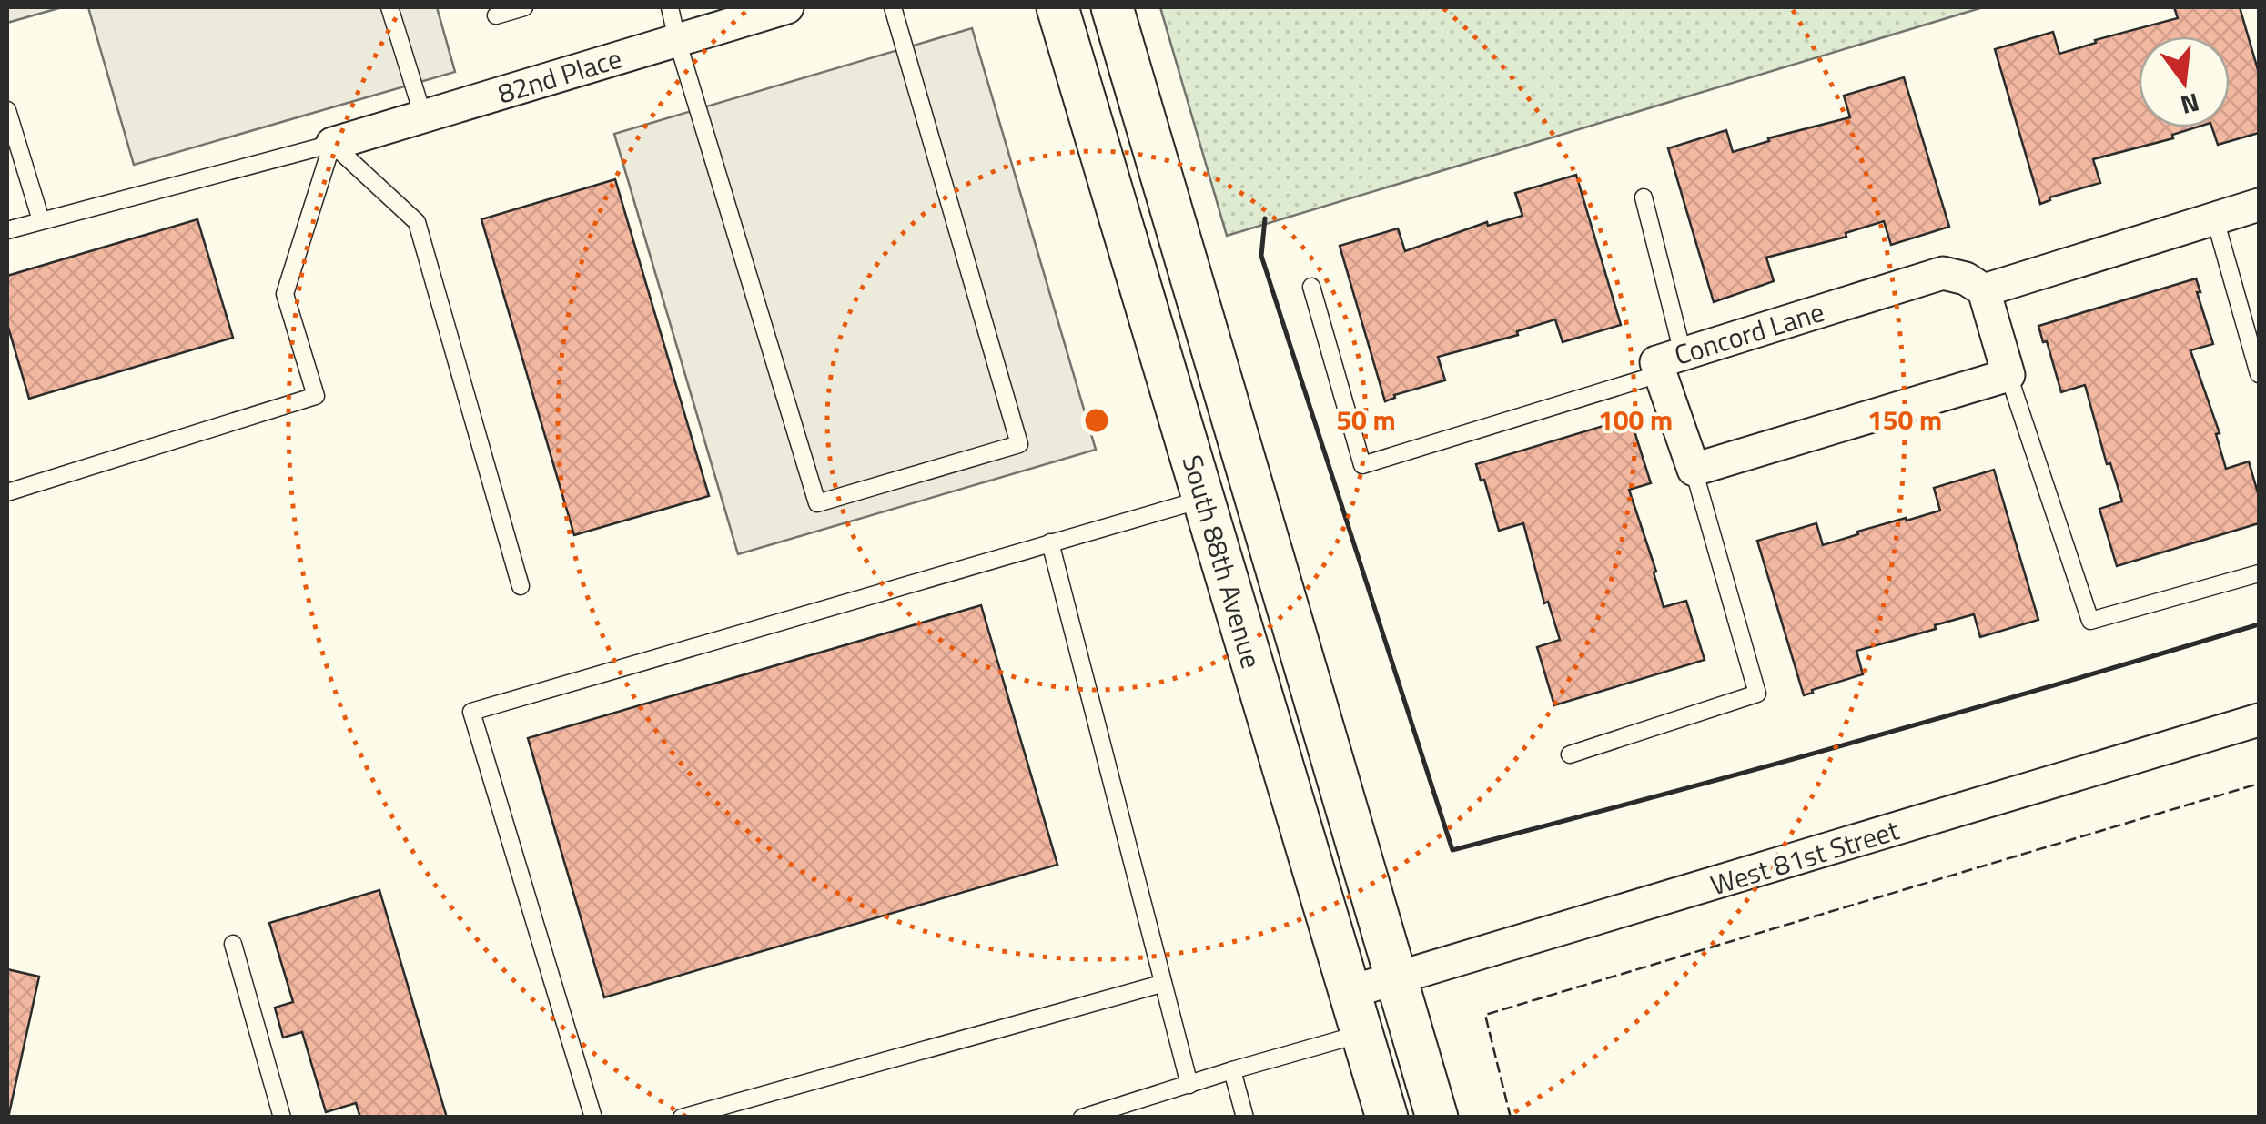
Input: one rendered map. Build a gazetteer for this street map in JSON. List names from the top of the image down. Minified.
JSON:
{"streets":{"street":["82nd Place","Concord Lane","South 88th Avenue","West 81st Street"]},"crossings":[["South 88th Avenue","West 81st Street"]],"north":"bottom","rings":["50 m","100 m","150 m"]}
